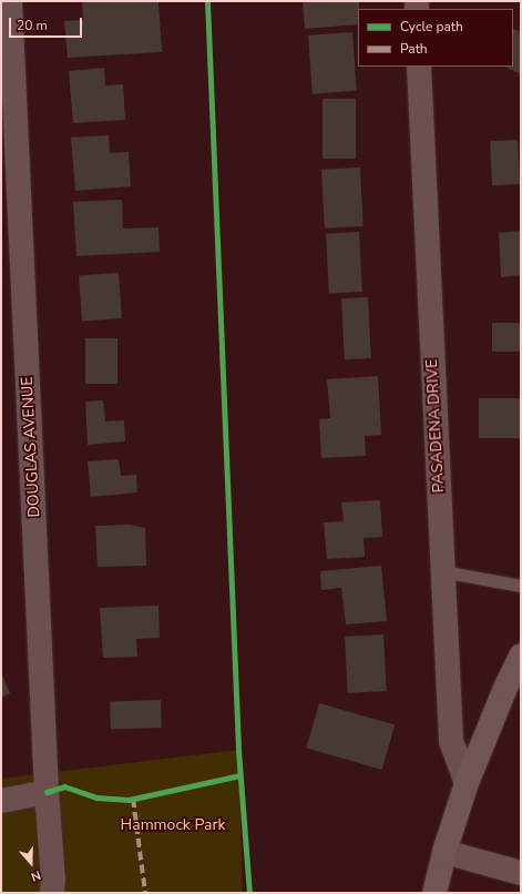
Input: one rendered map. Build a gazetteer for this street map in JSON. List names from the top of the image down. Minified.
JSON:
{"streets":{"street":["PASADENA DRIVE","DOUGLAS AVENUE"]},"parks":["Hammock Park"],"legend":["Cycle path","Path"],"scale_bar":"20 m","north":"bottom"}
